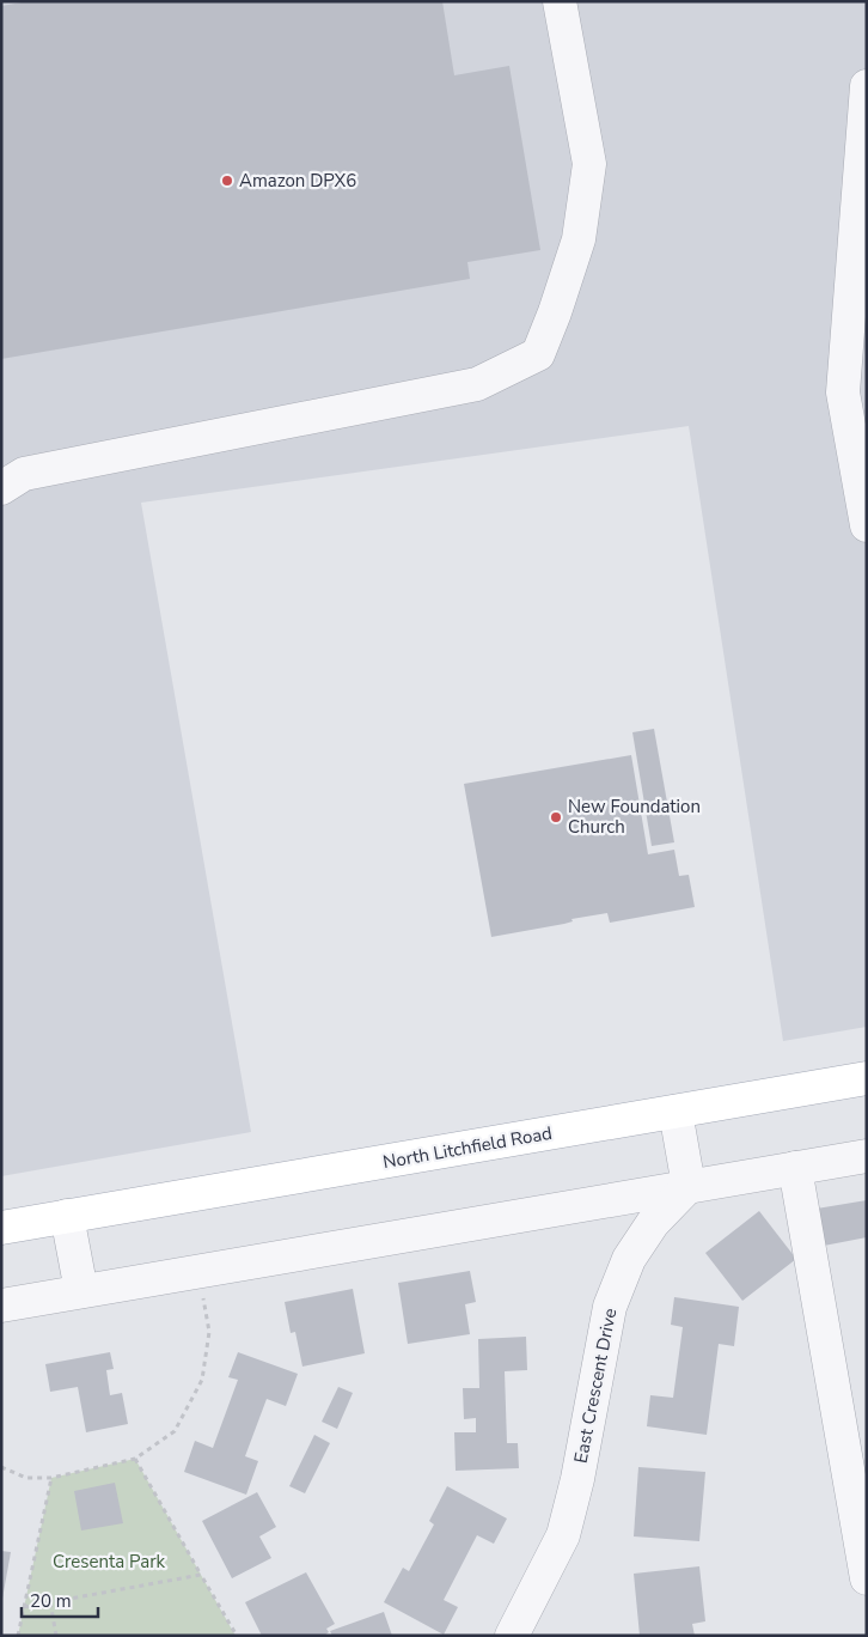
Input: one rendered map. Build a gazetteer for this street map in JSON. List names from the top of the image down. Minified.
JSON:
{"streets":{"main road":["North Litchfield Road"],"street":["East Crescent Drive"]},"parks":["Cresenta Park"],"places":["Amazon DPX6","New Foundation Church"],"scale_bar":"20 m"}
